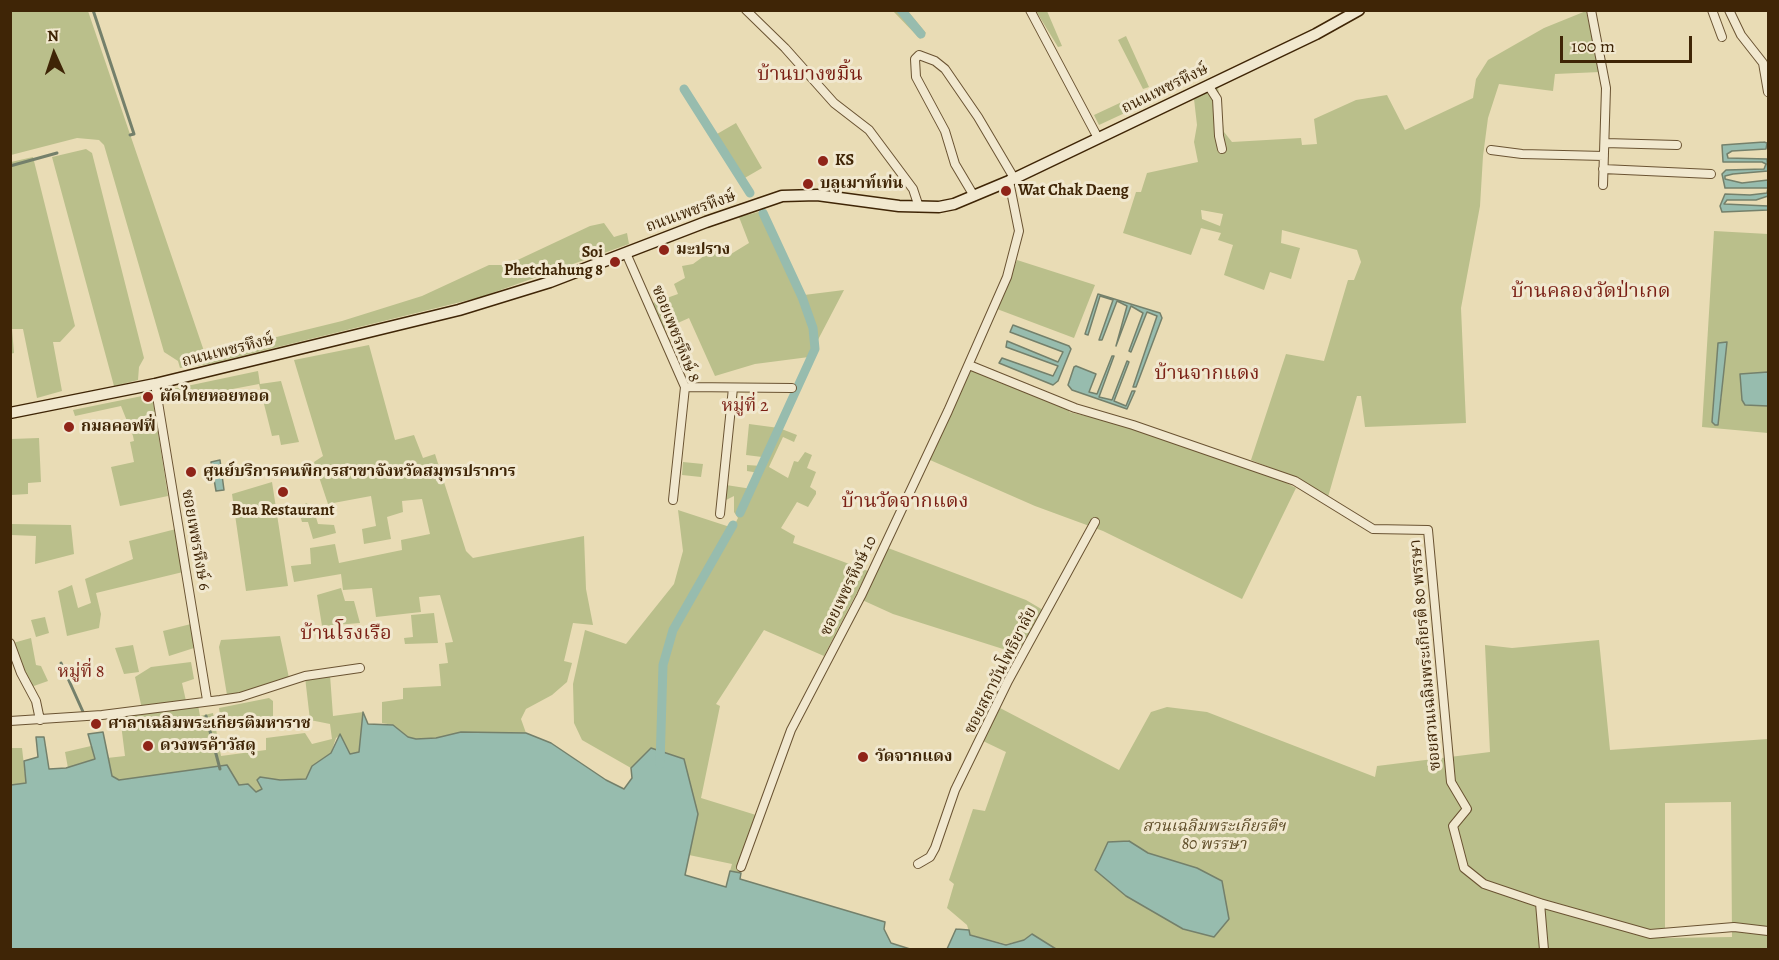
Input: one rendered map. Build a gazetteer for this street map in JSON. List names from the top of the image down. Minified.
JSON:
{"streets":{"main road":["ถนนเพชรหึงษ์"],"street":["ซอยเพชรหึงษ์ 8","ซอยเพชรหึงษ์ 6","ซอยเพชรหึงษ์ 10","ซอยสวนเฉลิมพระเกียรติ 80 พรรษา","ซอยสถาบันโพธิยาลัย"]},"crossings":[["ถนนเพชรหึงษ์","ซอยเพชรหึงษ์ 8"],["ถนนเพชรหึงษ์","ซอยเพชรหึงษ์ 6"],["ถนนเพชรหึงษ์","ซอยเพชรหึงษ์ 10"],["ซอยเพชรหึงษ์ 10","ซอยสวนเฉลิมพระเกียรติ 80 พรรษา"]],"districts":["บ้านบางขมิ้น","บ้านคลองวัดป่าเกด","บ้านจากแดง","หมู่ที่ 2","บ้านวัดจากแดง","บ้านโรงเรือ","หมู่ที่ 8"],"parks":["สวนเฉลิมพระเกียรติฯ 80 พรรษา"],"places":["KS","บลูเมาท์เท่น","Wat Chak Daeng","มะปราง","Soi Phetchahung 8","ผัดไทยหอยทอด","กมลคอฟฟี่","ศูนย์บริการคนพิการสาขาจังหวัดสมุทรปราการ","Bua Restaurant","ศาลาเฉลิมพระเกียรติมหาราช","ดวงพรค้าวัสดุ","วัดจากแดง"],"scale_bar":"100 m","north":"top"}
